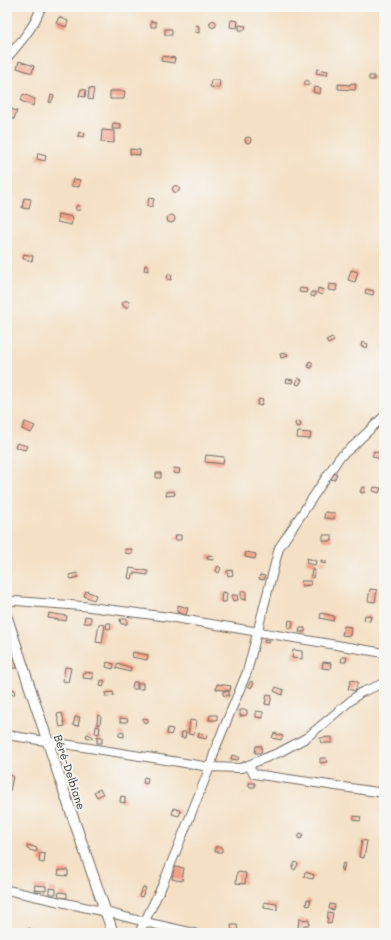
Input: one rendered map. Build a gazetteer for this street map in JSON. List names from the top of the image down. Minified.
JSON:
{"streets":{"street":["Béré-Delbiane"]}}
